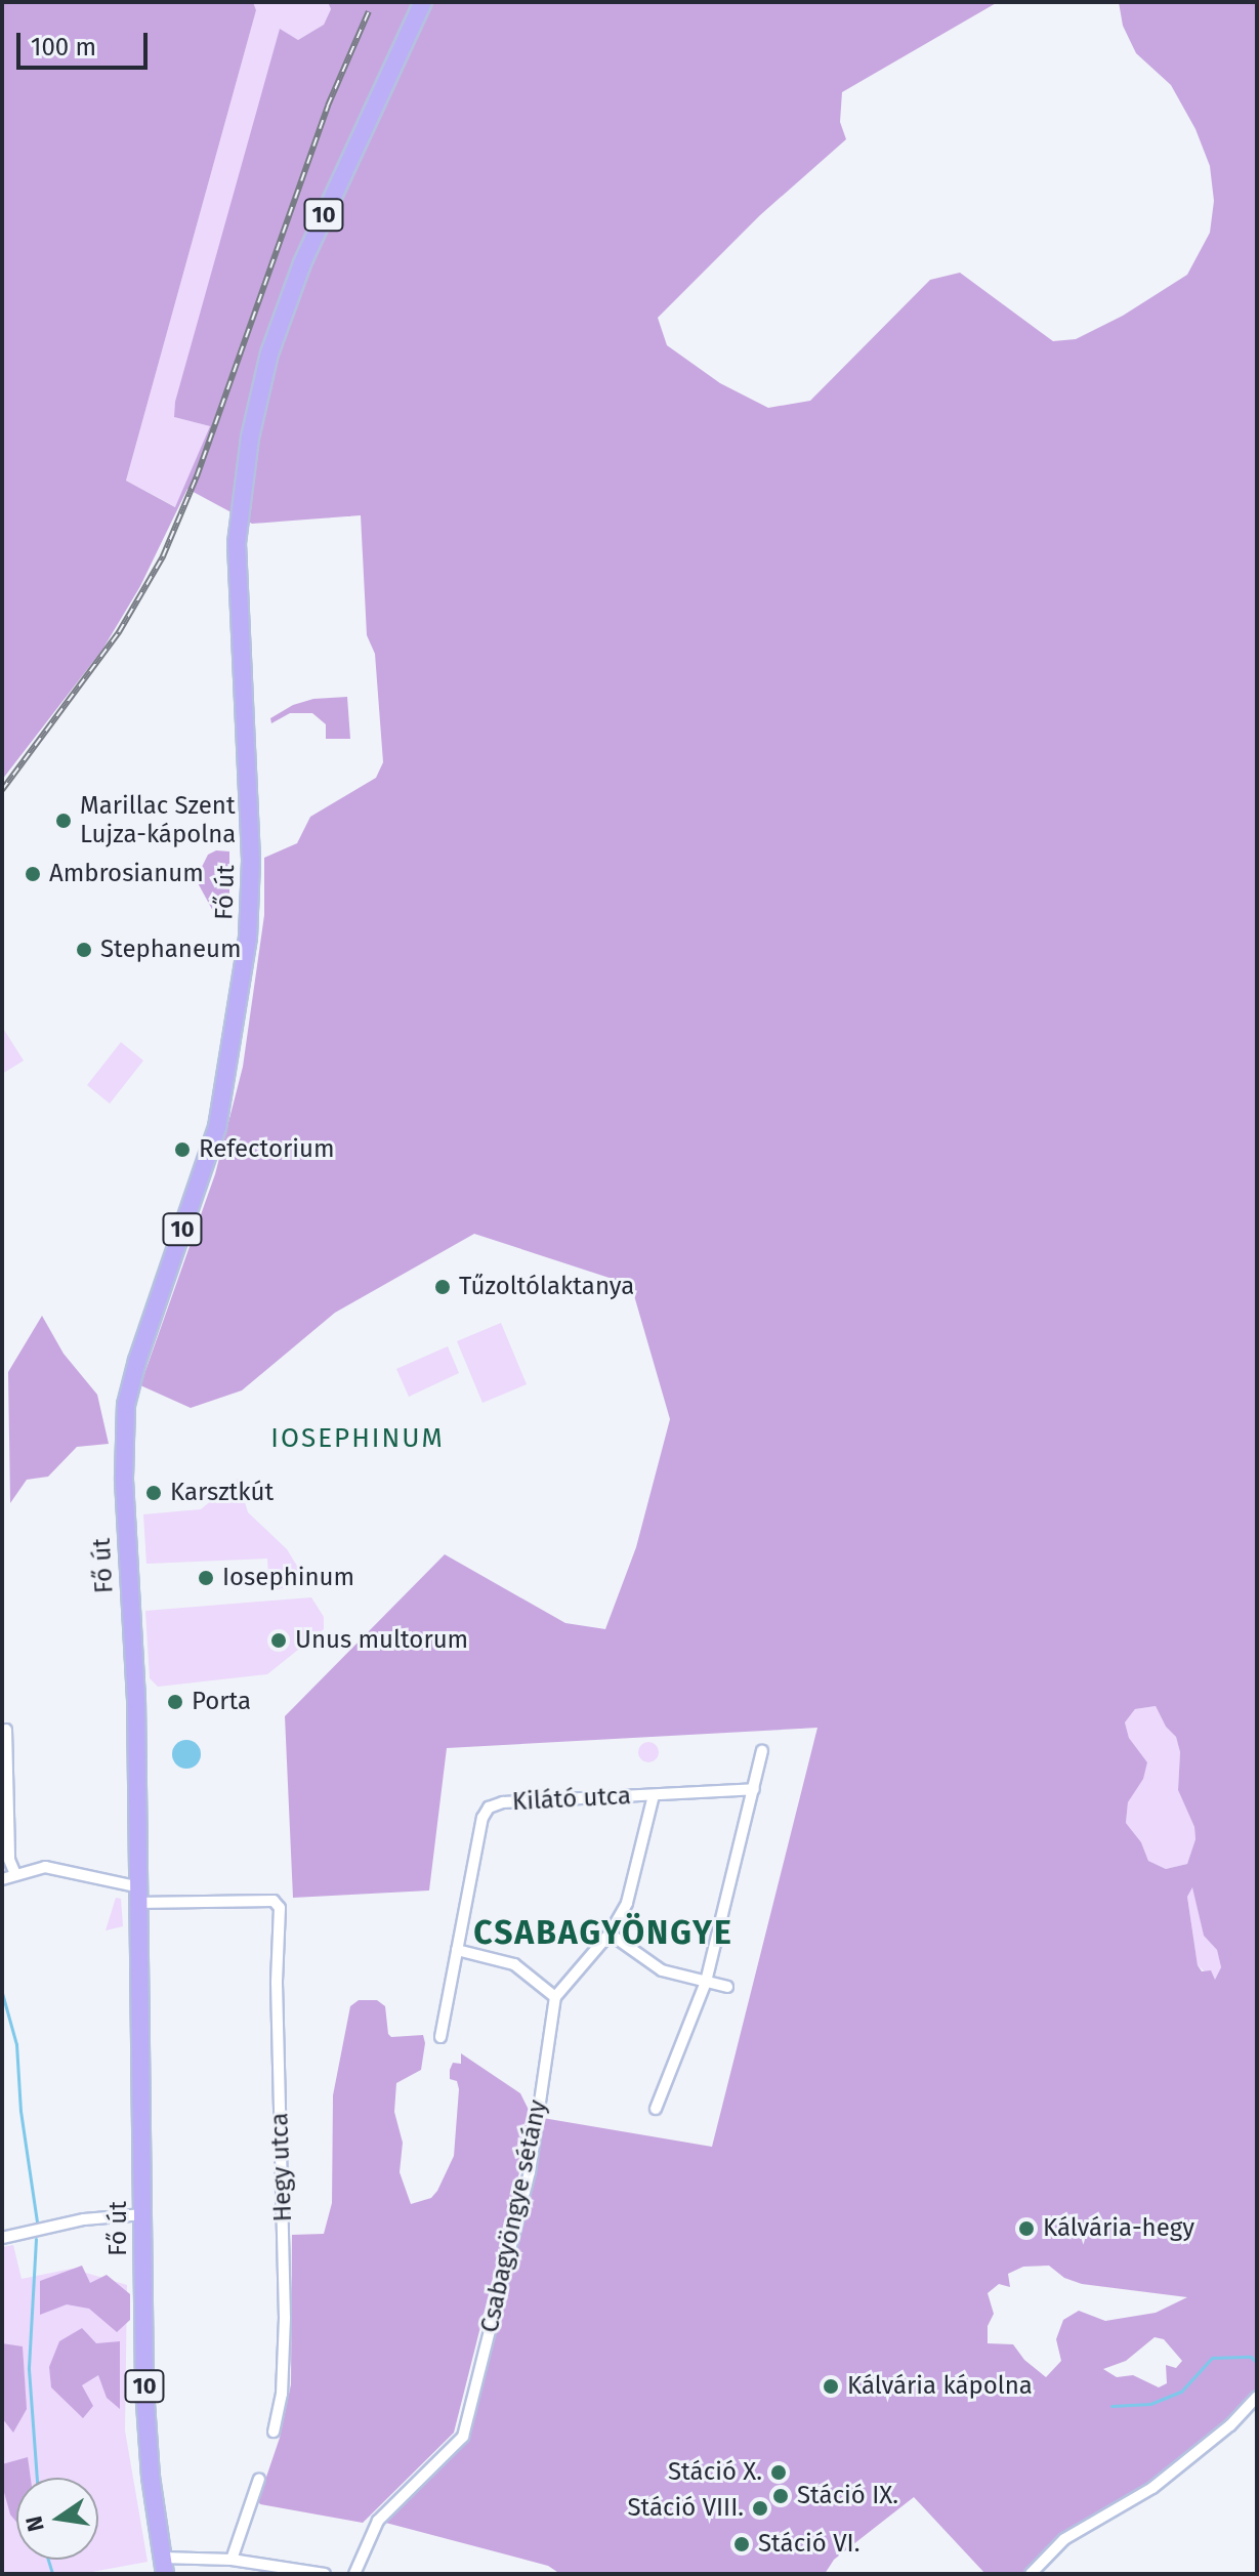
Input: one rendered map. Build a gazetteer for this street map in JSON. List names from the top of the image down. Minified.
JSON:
{"streets":{"main road":["10","Fő út"],"street":["Kilátó utca","Hegy utca","Csabagyöngye sétány"]},"crossings":[["Fő út","Hegy utca"]],"districts":["IOSEPHINUM","CSABAGYÖNGYE"],"places":["Marillac Szent Lujza-kápolna","Ambrosianum","Stephaneum","Refectorium","Tűzoltólaktanya","Karsztkút","Iosephinum","Unus multorum","Porta","Kálvária-hegy","Kálvária kápolna","Stáció X.","Stáció IX.","Stáció VIII.","Stáció VI."],"scale_bar":"100 m","north":"left"}
